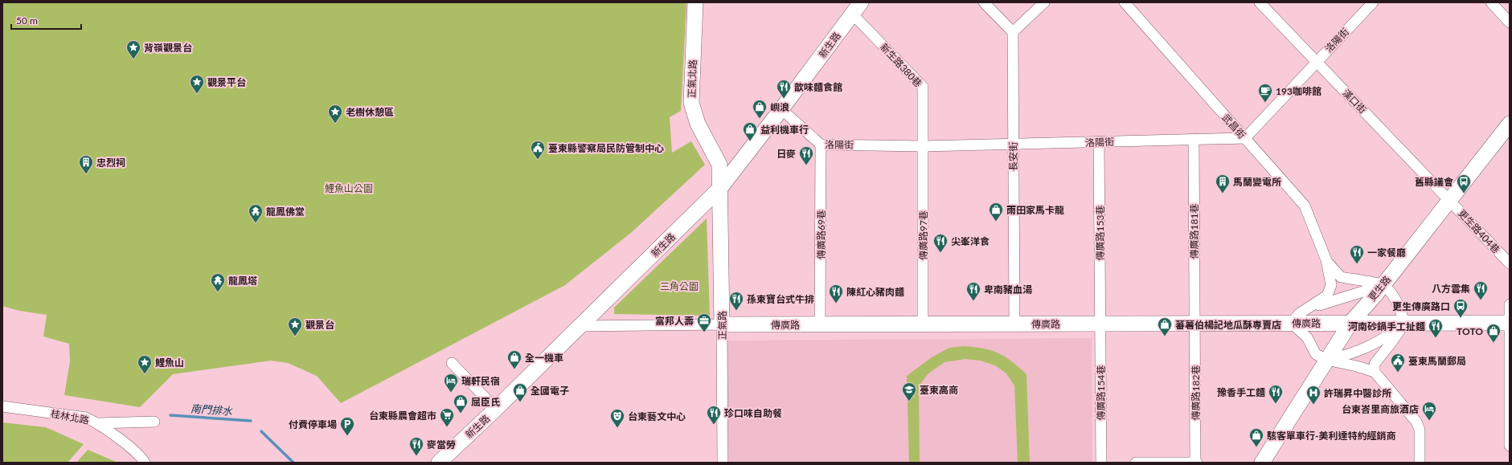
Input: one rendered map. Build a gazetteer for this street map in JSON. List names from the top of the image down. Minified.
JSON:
{"streets":{"street":["洛陽街","新生路","新生路380巷","正氣北路","漢口街","武昌街","長安街","傳廣路181巷","更生路404巷","傳廣路153巷","傳廣路69巷","傳廣路97巷","更生路","傳廣路","正氣路","傳廣路154巷","傳廣路182巷","桂林北路"]},"crossings":[["洛陽街","新生路"],["洛陽街","新生路380巷"],["洛陽街","漢口街"],["洛陽街","武昌街"],["洛陽街","長安街"],["洛陽街","傳廣路181巷"],["洛陽街","傳廣路153巷"],["洛陽街","傳廣路69巷"],["洛陽街","傳廣路97巷"],["新生路","新生路380巷"],["新生路","正氣北路"],["新生路","傳廣路"],["新生路","正氣路"],["新生路380巷","傳廣路97巷"],["正氣北路","正氣路"],["漢口街","更生路404巷"],["漢口街","更生路"],["長安街","傳廣路"],["傳廣路181巷","傳廣路"],["傳廣路181巷","傳廣路182巷"],["更生路404巷","更生路"],["傳廣路153巷","傳廣路"],["傳廣路153巷","傳廣路154巷"],["傳廣路69巷","傳廣路"],["傳廣路97巷","傳廣路"],["更生路","傳廣路"],["傳廣路","正氣路"],["傳廣路","傳廣路154巷"],["傳廣路","傳廣路182巷"]],"water":["南門排水"],"parks":["鯉魚山公園","三角公園"],"places":{"place":["背嶺觀景台","觀景平台","老樹休憩區","觀景台","鯉魚山"],"restaurant":["歆味麵食館","日麥","尖峯洋食","一家餐廳","八方雲集","卑南豬血湯","陳紅心豬肉麵","孫東寶台式牛排","河南砂鍋手工扯麵","豫香手工麵","珍口味自助餐","麥當勞"],"cafe":["193咖啡館"],"shop":["嶼浪","益利機車行","雨田家馬卡龍","蕃薯伯楊記地瓜酥專賣店","TOTO","全一機車","全國電子","屈臣氏","駭客單車行-美利達特約經銷商"],"public building":["臺東縣警察局民防管制中心","臺東馬蘭郵局"],"building":["忠烈祠","馬蘭變電所"],"bus stop":["舊縣議會","更生傳廣路口"],"temple":["龍鳳佛堂","龍鳳塔"],"office":["富邦人壽"],"hotel":["瑞軒民宿","台東峇里商旅酒店"],"school or university":["臺東高商"],"hospital":["許瑞昇中醫診所"],"supermarket":["台東縣農會超市"],"theatre":["台東藝文中心"],"parking":["付費停車場"]},"scale_bar":"50 m"}
